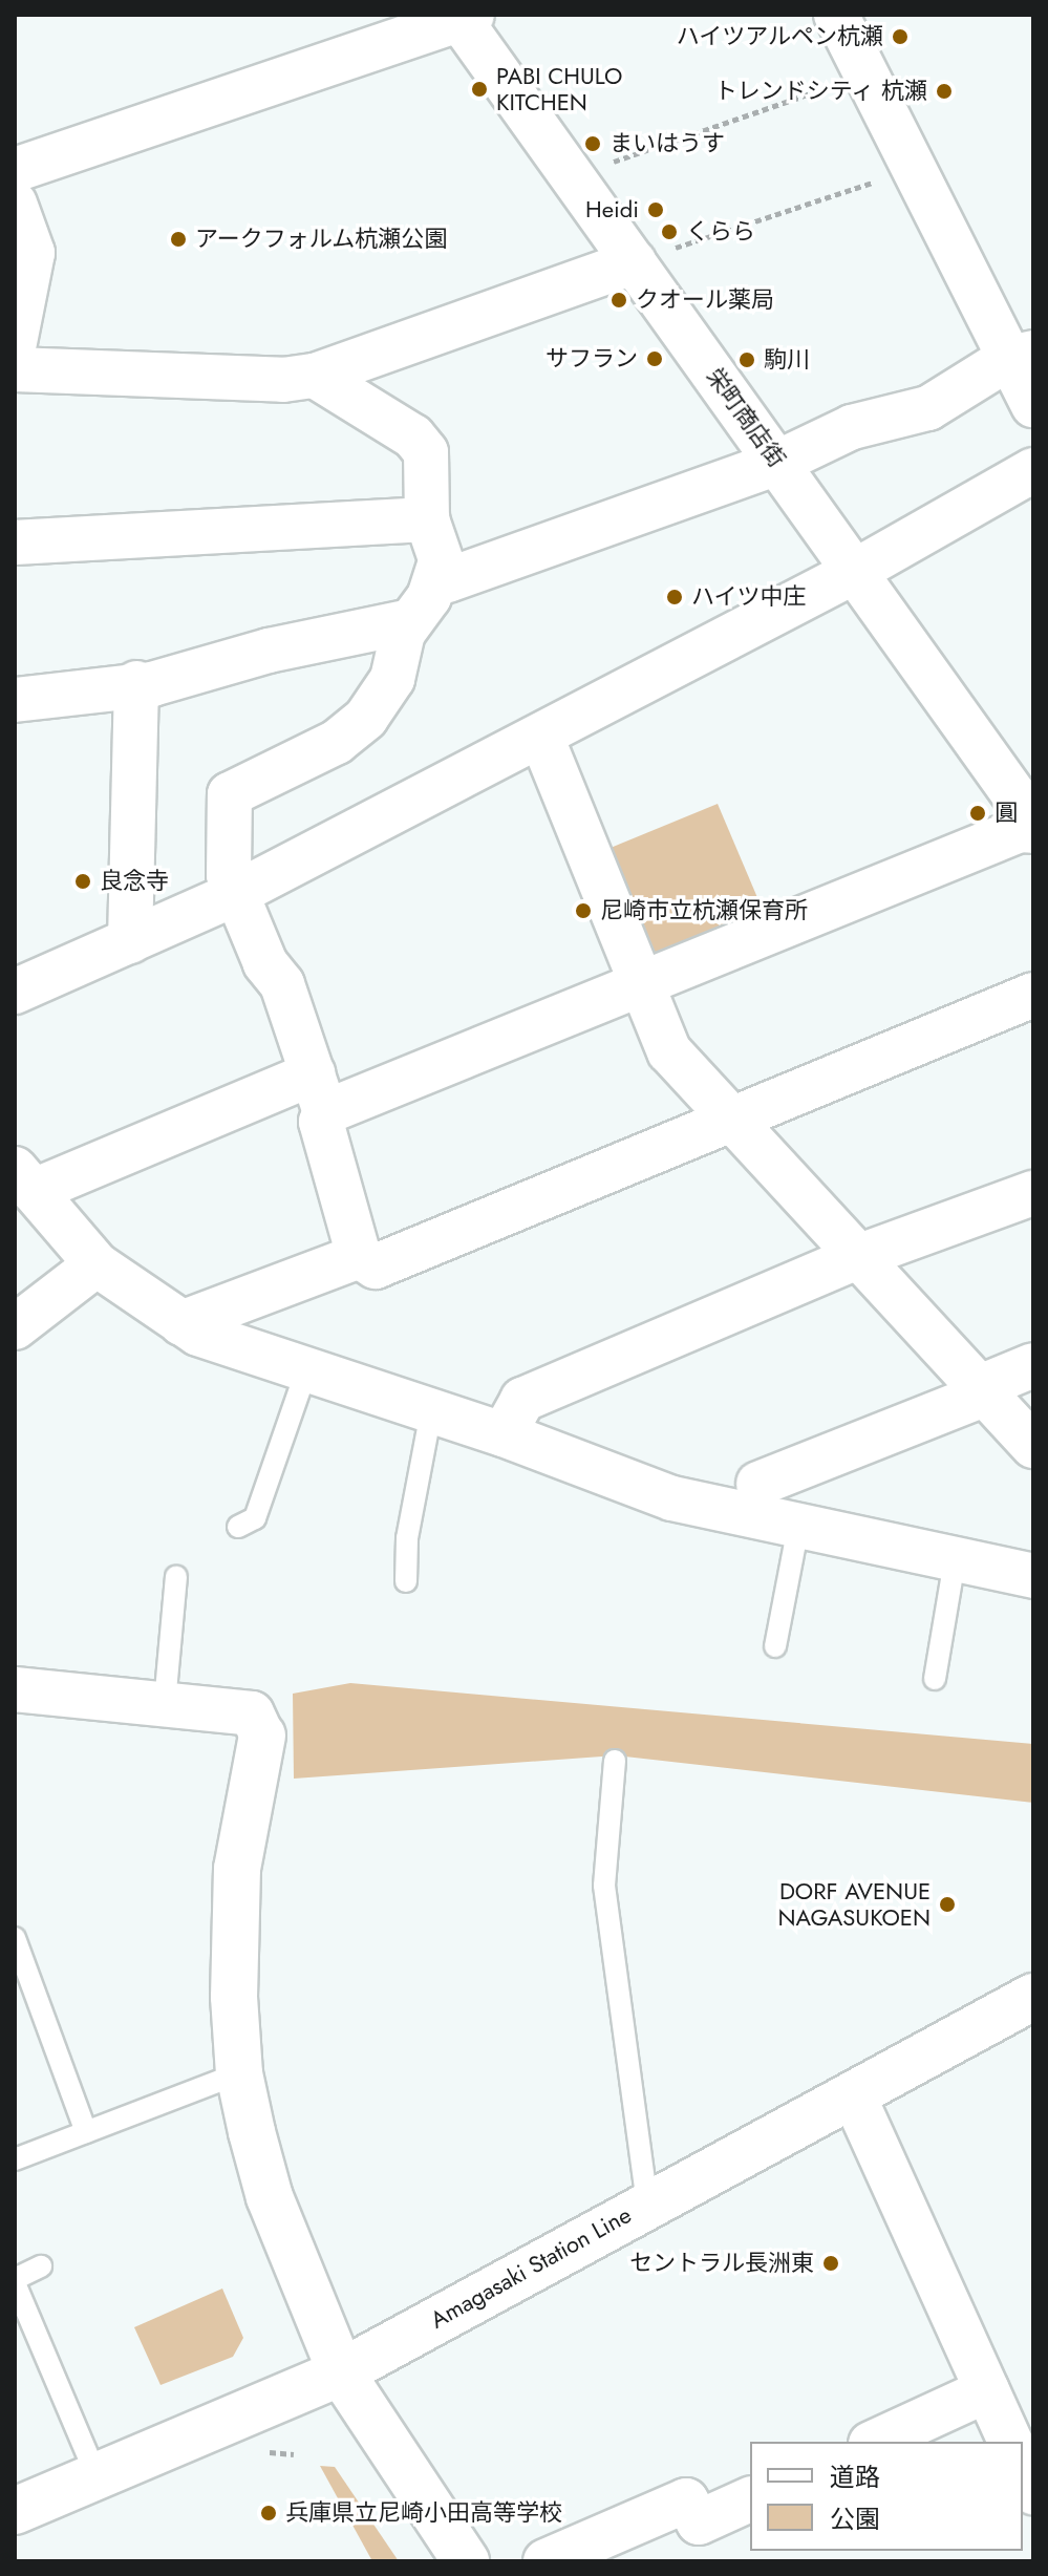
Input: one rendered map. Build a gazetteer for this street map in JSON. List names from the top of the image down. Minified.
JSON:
{"streets":{"main road":["Amagasaki Station Line"],"street":["栄町商店街"]},"places":["ハイツアルペン杭瀬","PABI CHULO KITCHEN","トレンドシティ 杭瀬","まいはうす","Heidi","くらら","アークフォルム杭瀬公園","クオール薬局","サフラン","駒川","ハイツ中庄","圓","良念寺","尼崎市立杭瀬保育所","DORF AVENUE NAGASUKOEN","セントラル長洲東","兵庫県立尼崎小田高等学校"],"legend":["道路","公園"]}
